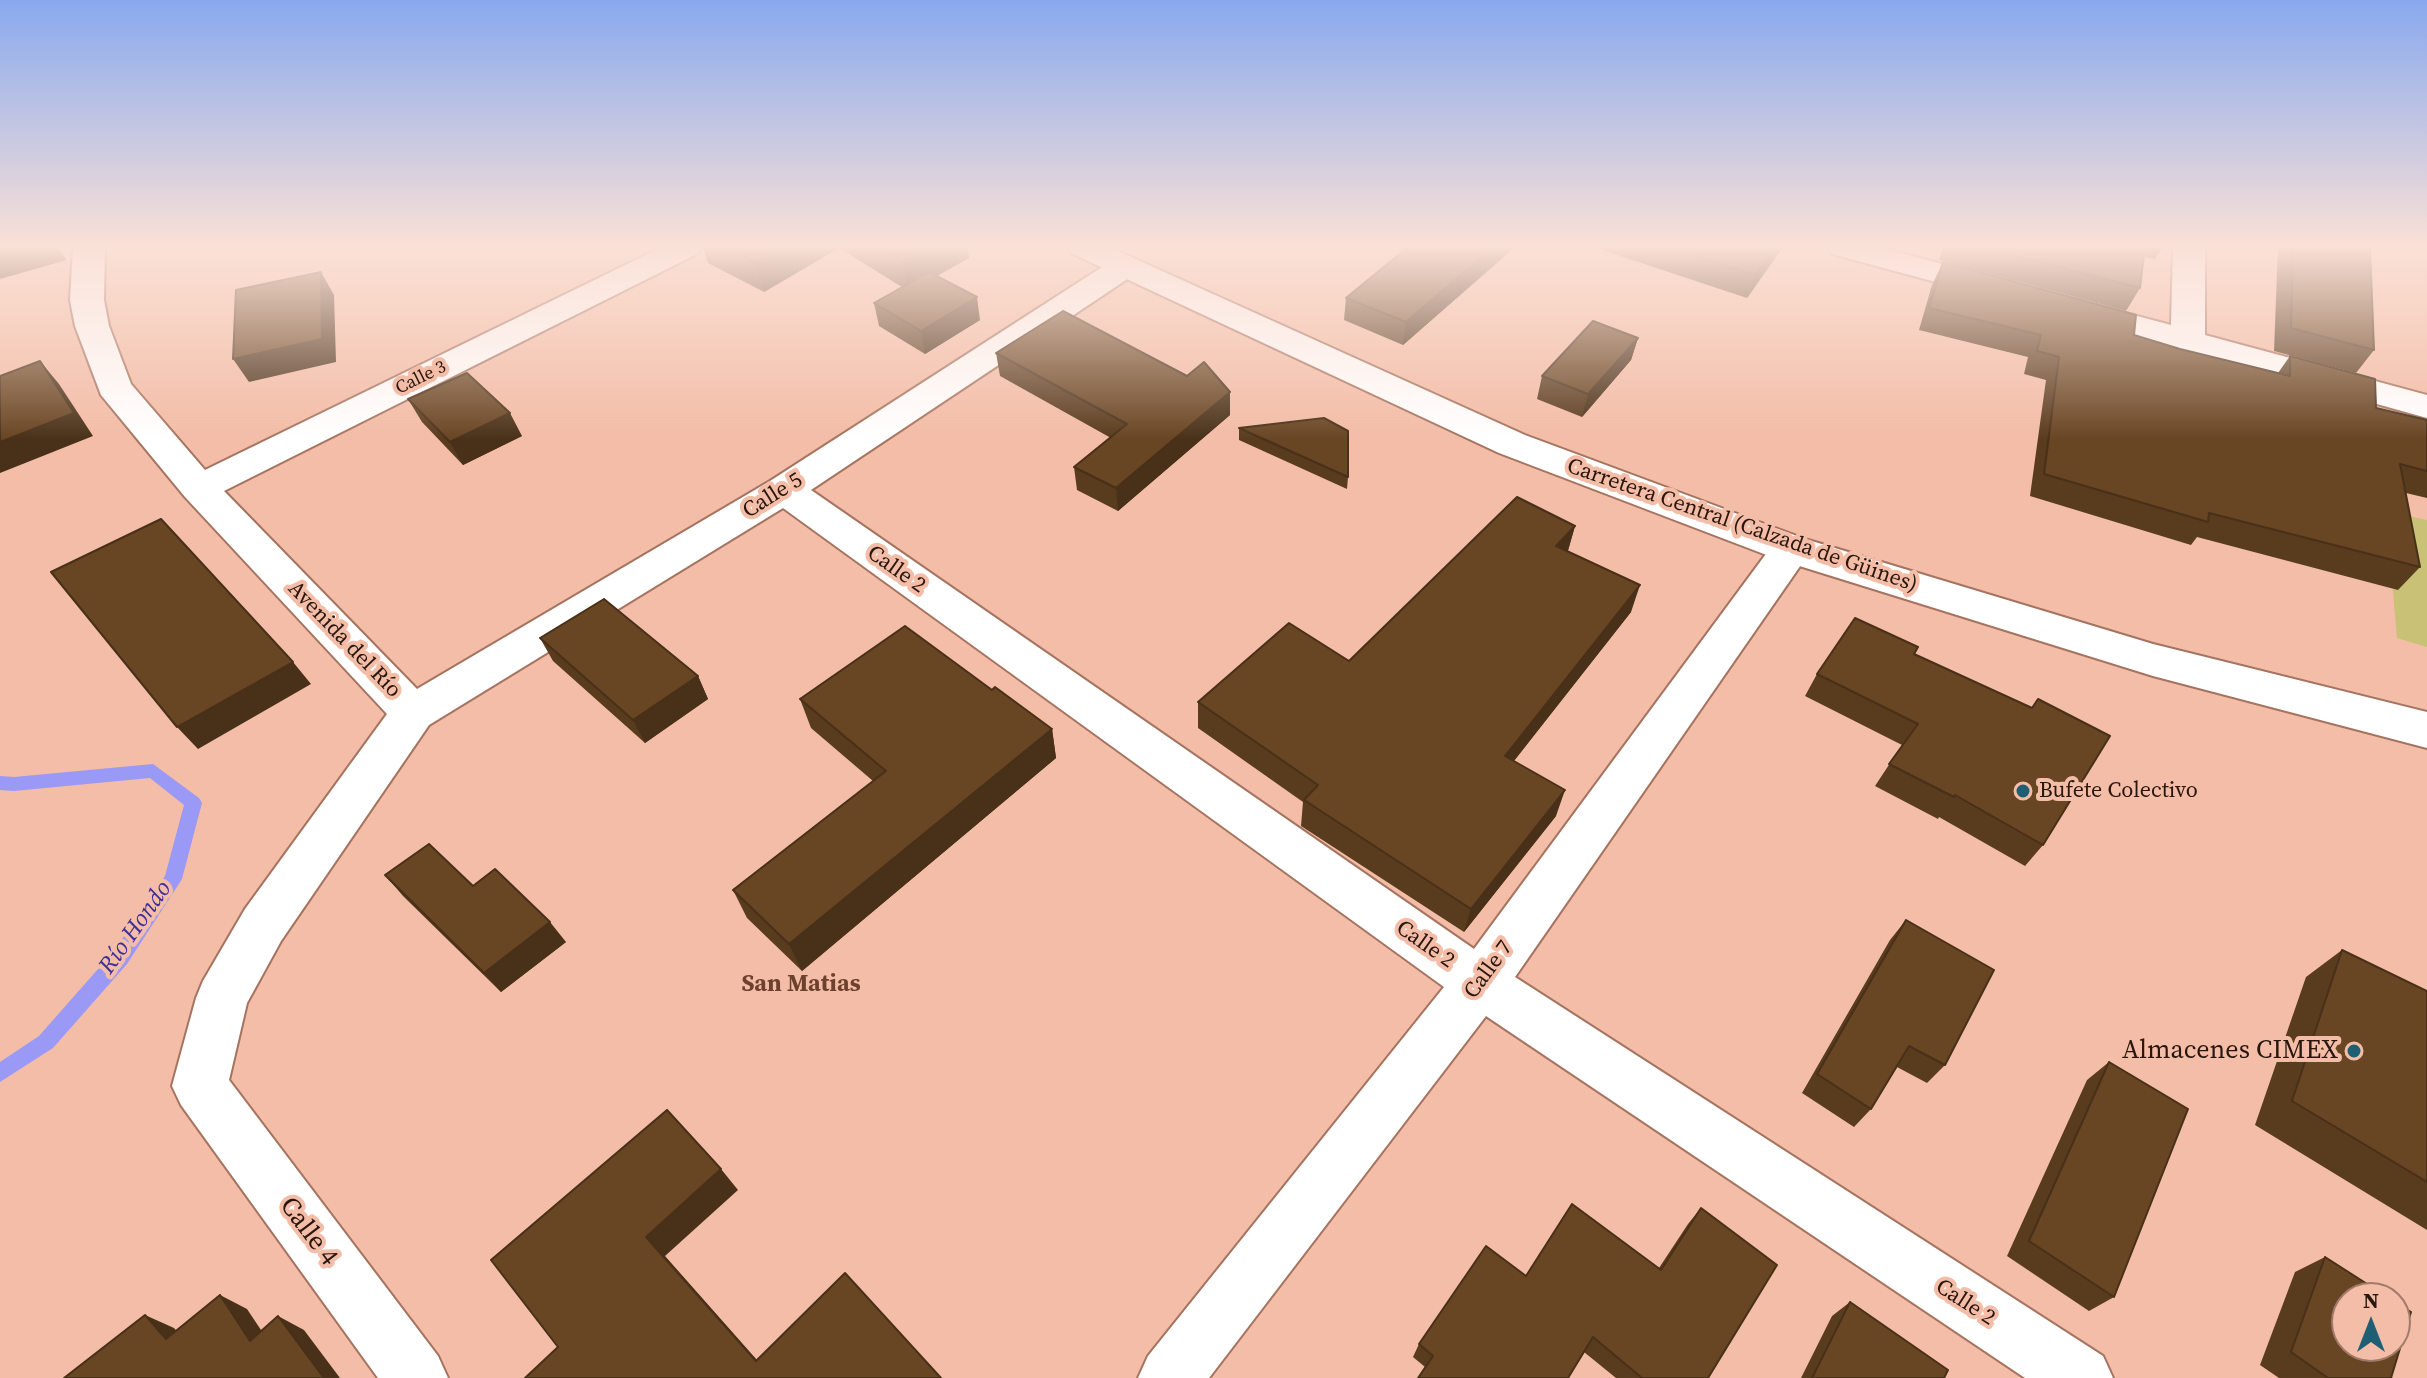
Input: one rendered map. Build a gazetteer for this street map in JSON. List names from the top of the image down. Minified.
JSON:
{"streets":{"street":["Calle 3","Calle 5","Carretera Central (Calzada de Güines)","Calle 2","Avenida del Río","Calle 7","Calle 4"]},"crossings":[["Calle 3","Avenida del Río"],["Calle 5","Calle 2"],["Calle 5","Avenida del Río"],["Carretera Central (Calzada de Güines)","Calle 7"],["Calle 2","Calle 7"],["Avenida del Río","Calle 4"]],"districts":["San Matias"],"water":["Río Hondo"],"places":["Bufete Colectivo","Almacenes CIMEX"],"north":"top"}
